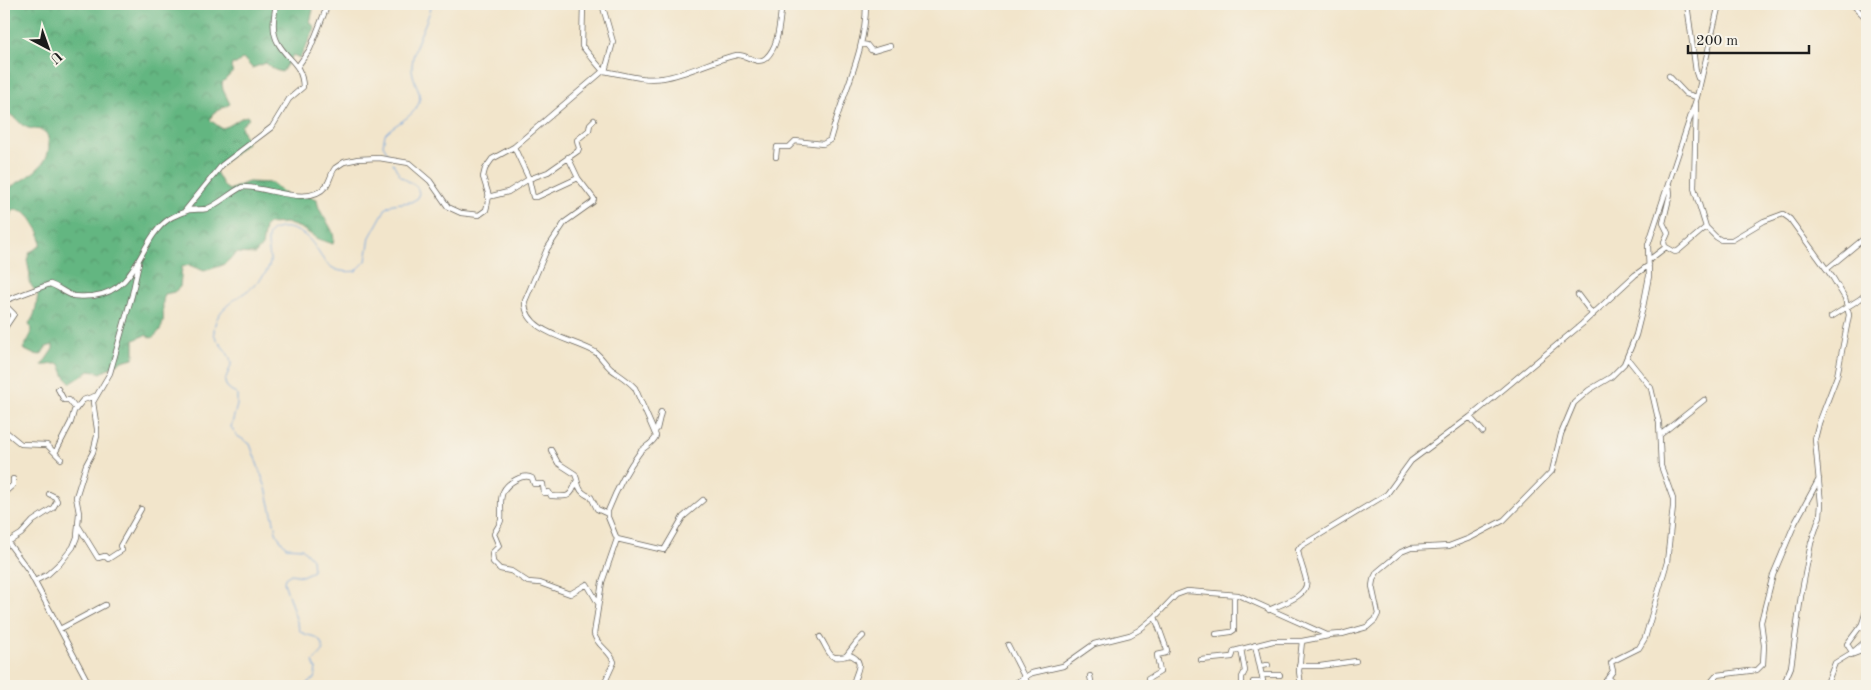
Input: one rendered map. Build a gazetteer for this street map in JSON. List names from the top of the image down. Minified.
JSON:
{"scale_bar":"200 m","north":"bottom right"}
